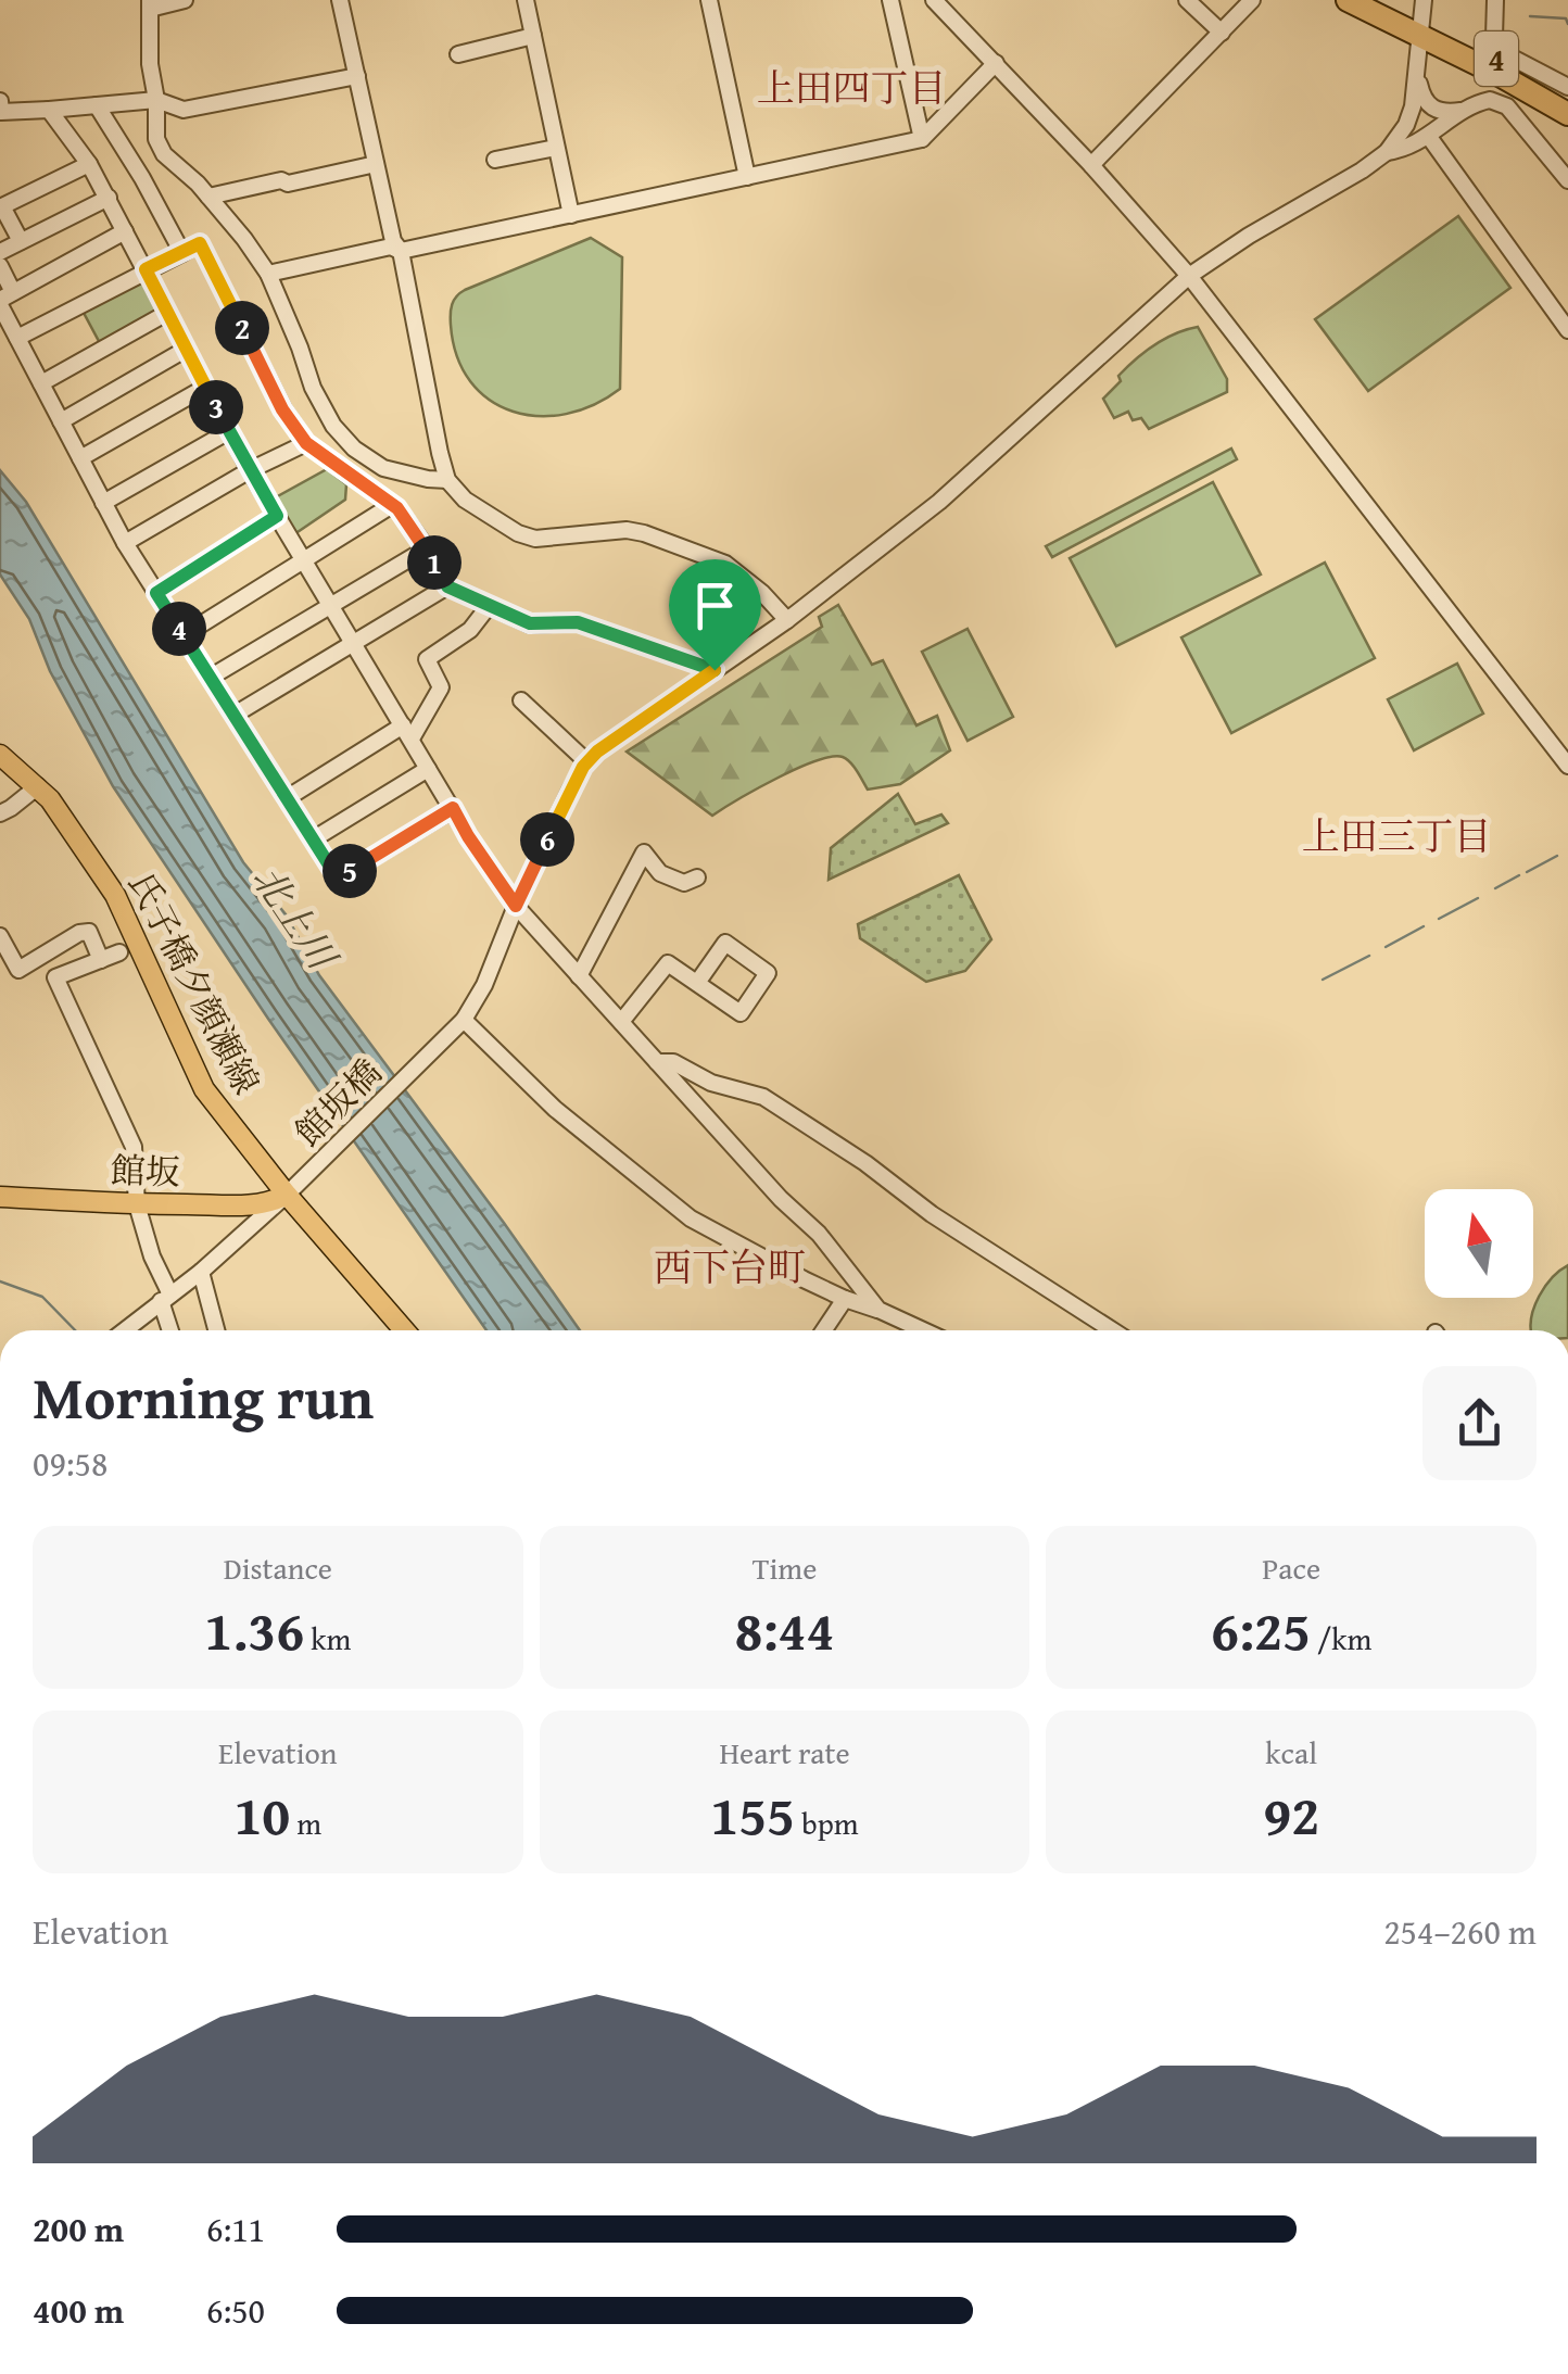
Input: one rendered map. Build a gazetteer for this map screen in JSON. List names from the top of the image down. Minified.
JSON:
{"streets":{"highway":["4"],"main road":["氏子橋夕顔瀬線","館坂"],"street":["館坂橋"]},"crossings":[["氏子橋夕顔瀬線","館坂橋"],["氏子橋夕顔瀬線","館坂"],["館坂橋","館坂"]],"districts":["上田四丁目","上田三丁目","西下台町"],"water":["北上川"],"north":"top","page":{"pins":["2","3","1","4","6","5"],"heading":["Morning run","09:58"],"stats":[["Distance","1.36 km"],["Time","8:44"],["Pace","6:25 /km"],["Elevation","10 m"],["Heart rate","155 bpm"],["kcal","92"]],"chart":["Elevation","254–260 m"],"list":[{"name":"200 m","note":"6:11"},{"name":"400 m","note":"6:50"}]}}
